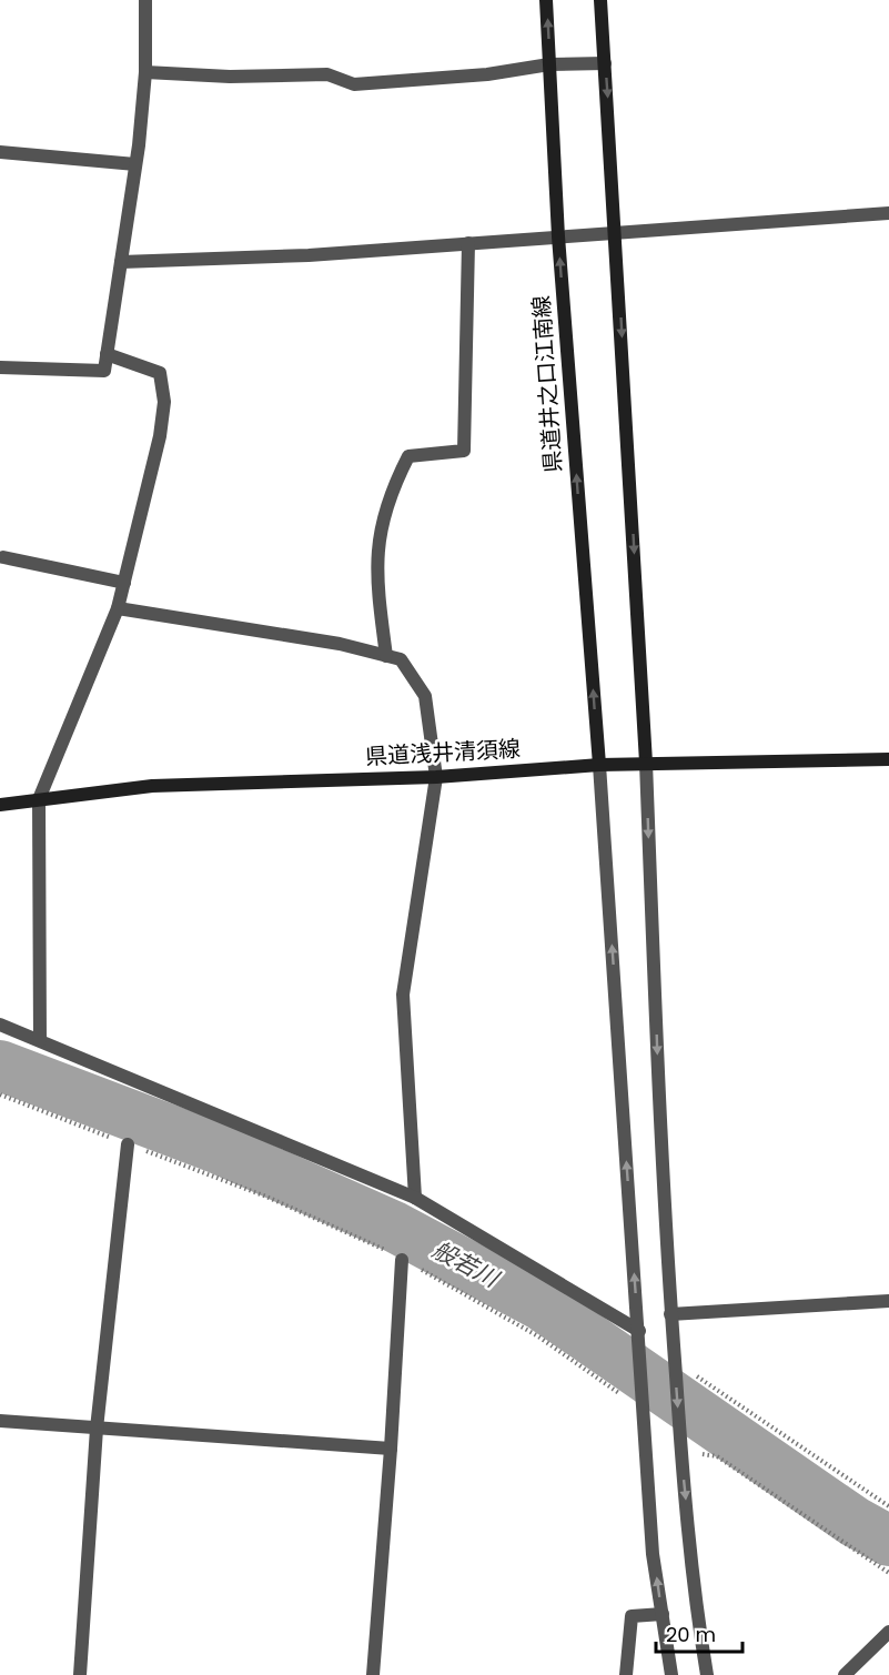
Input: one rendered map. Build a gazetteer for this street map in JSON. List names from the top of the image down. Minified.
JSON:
{"streets":{"main road":["県道井之口江南線","県道浅井清須線"]},"crossings":[["県道井之口江南線","県道浅井清須線"]],"water":["般若川"],"scale_bar":"20 m"}
